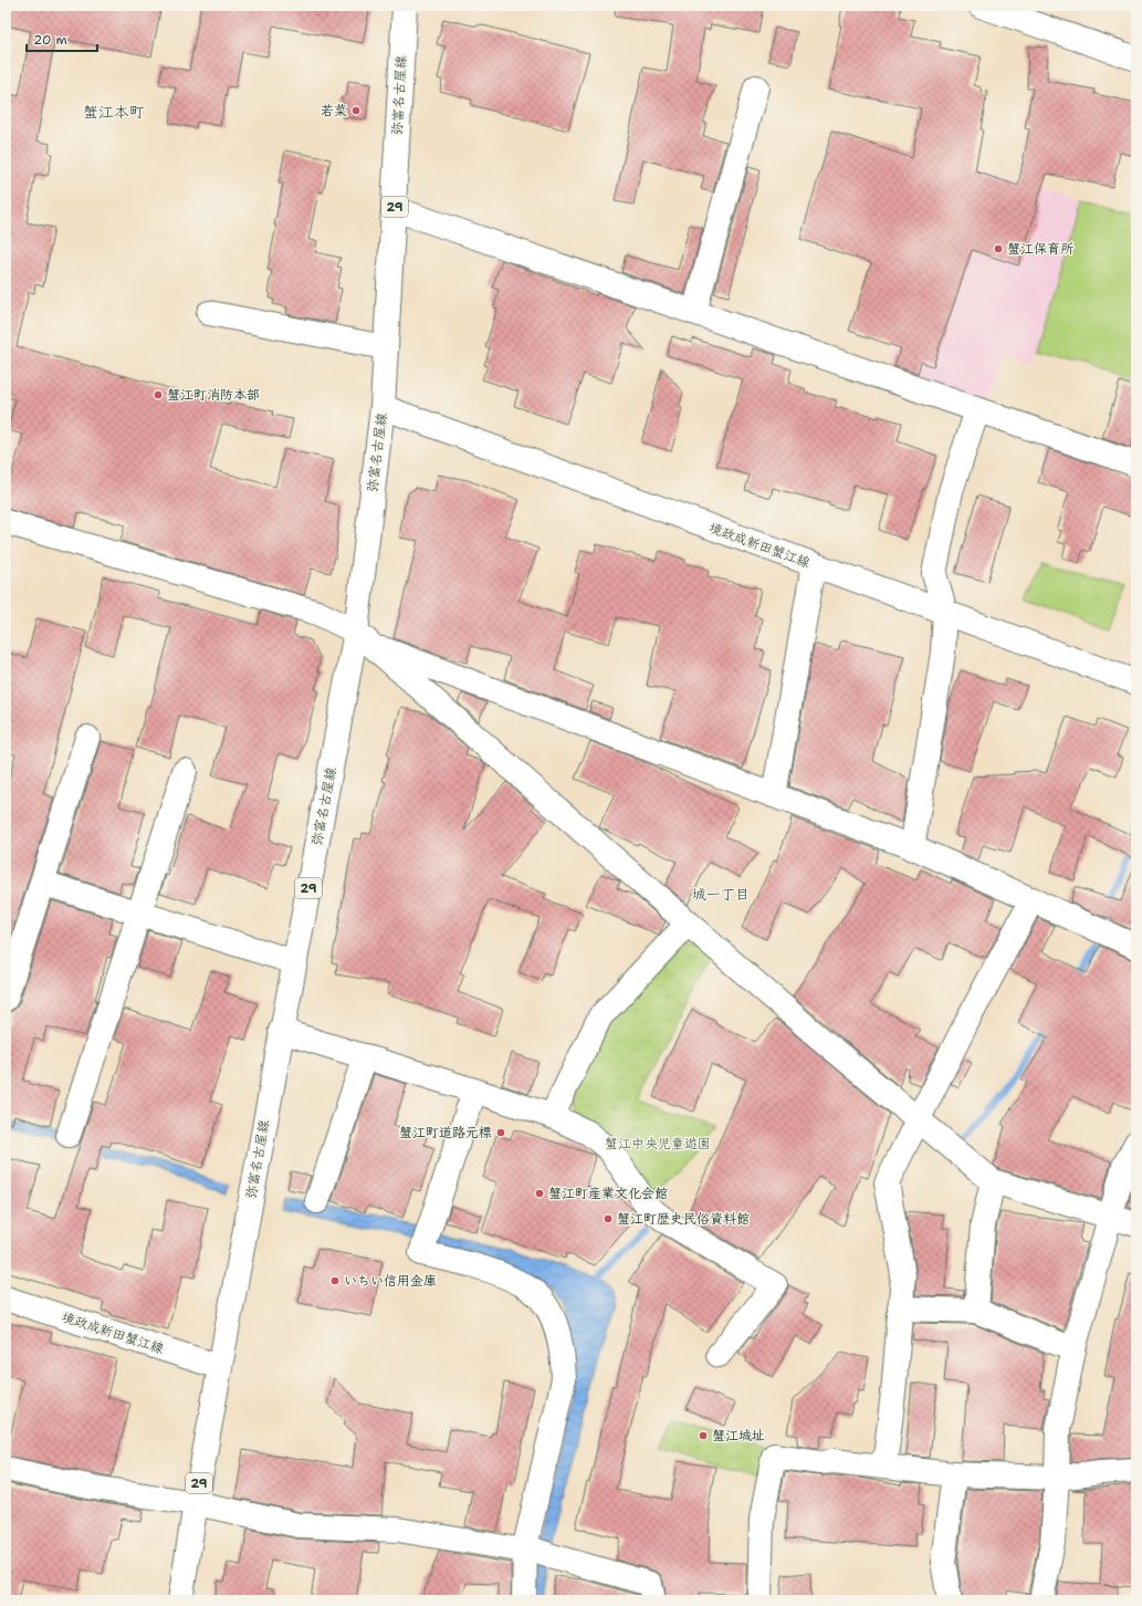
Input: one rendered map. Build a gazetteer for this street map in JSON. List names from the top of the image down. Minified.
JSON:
{"streets":{"street":["弥富名古屋線","29","境政成新田蟹江線"]},"crossings":[["弥富名古屋線","境政成新田蟹江線"]],"districts":["蟹江本町","城一丁目"],"parks":["蟹江中央児童遊園"],"places":["若菜","蟹江保育所","蟹江町消防本部","蟹江町道路元標","蟹江町産業文化会館","蟹江町歴史民俗資料館","いちい信用金庫","蟹江城址"],"scale_bar":"20 m"}
